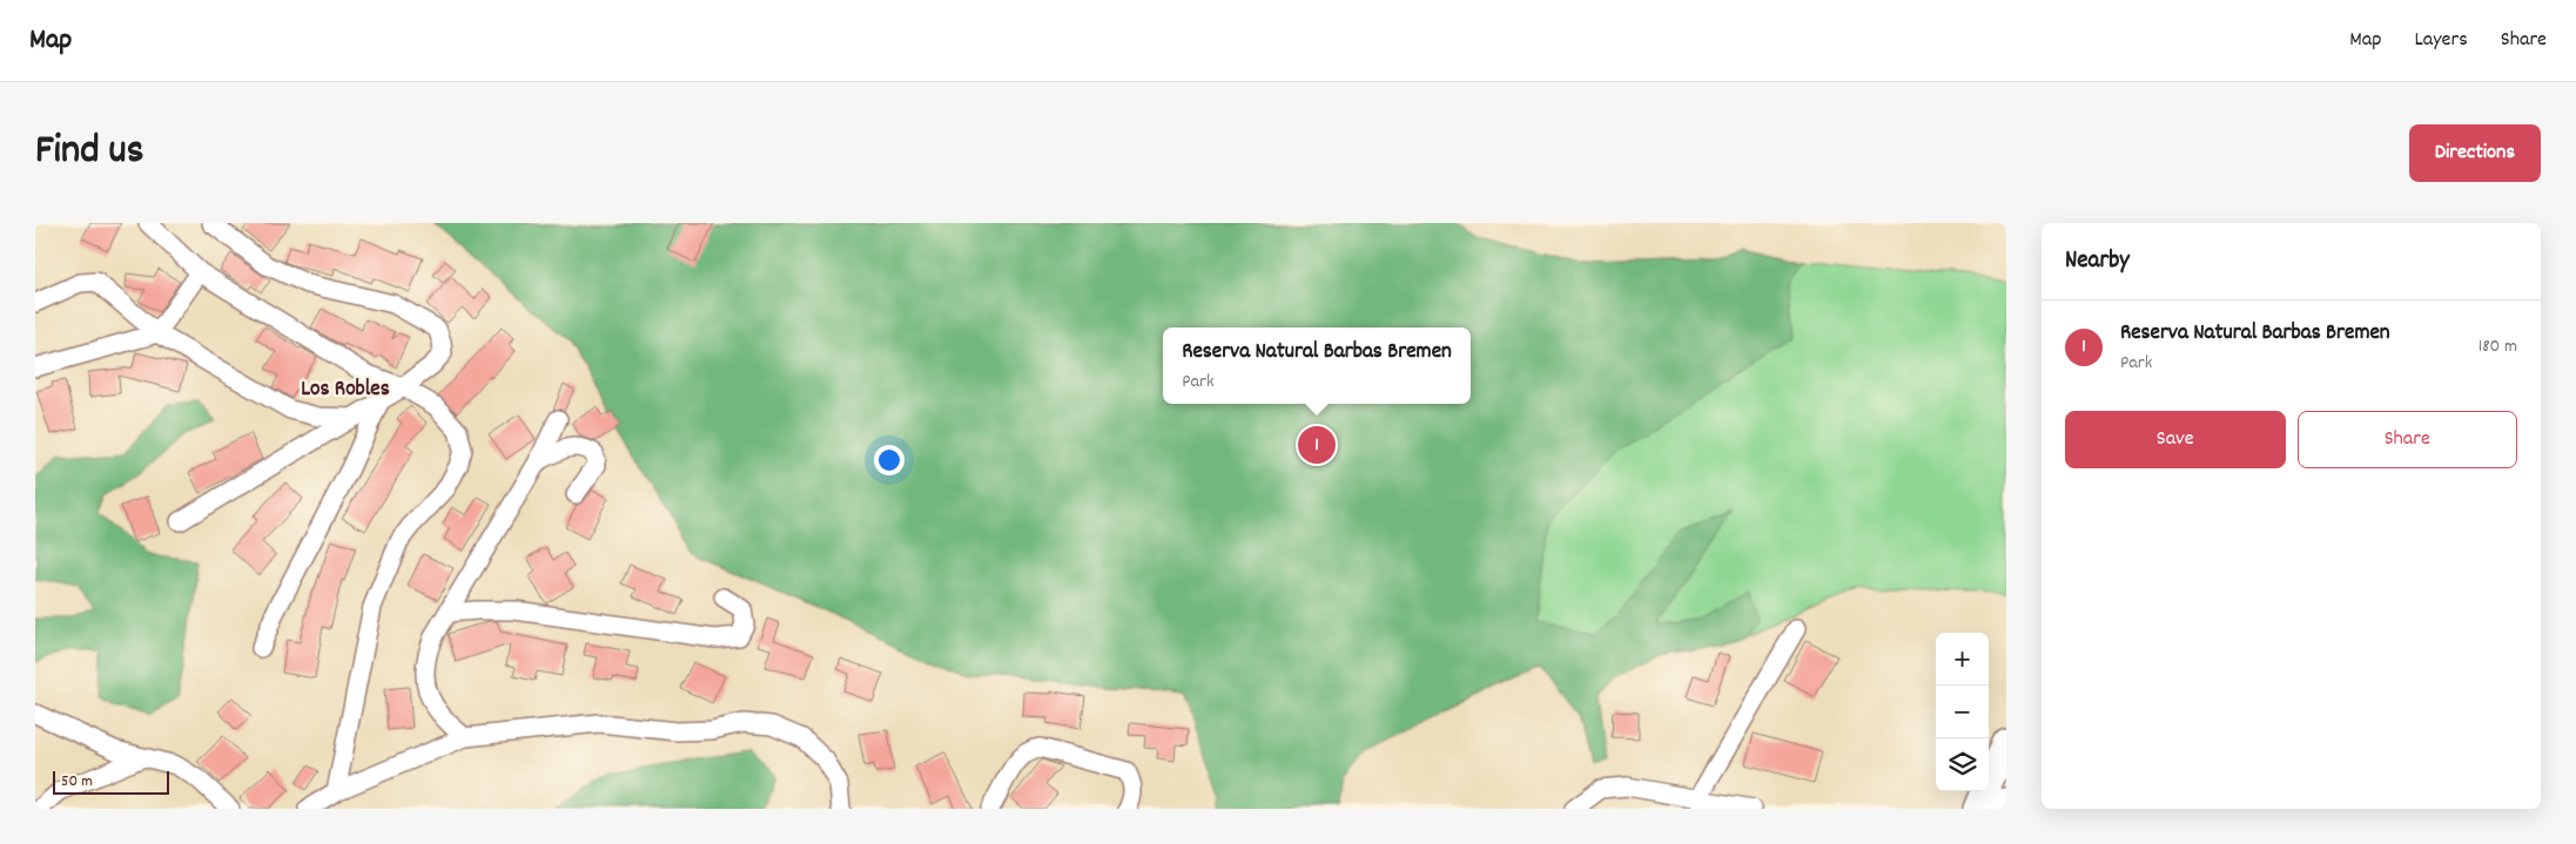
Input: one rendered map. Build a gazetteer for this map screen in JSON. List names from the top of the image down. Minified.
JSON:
{"districts":["Los Robles"],"scale_bar":"50 m","page":{"header":"Map","nav":["Map","Layers","Share"],"title":"Find us","buttons":["Directions",["Save","Share"]],"heading":"Nearby","list":[{"mark":"1","name":"Reserva Natural Barbas Bremen","note":"Park","value":"180 m"}],"popup":["Reserva Natural Barbas Bremen","Park"],"pins":"1","map_buttons":["+","−"],"scale":"50 m"}}
